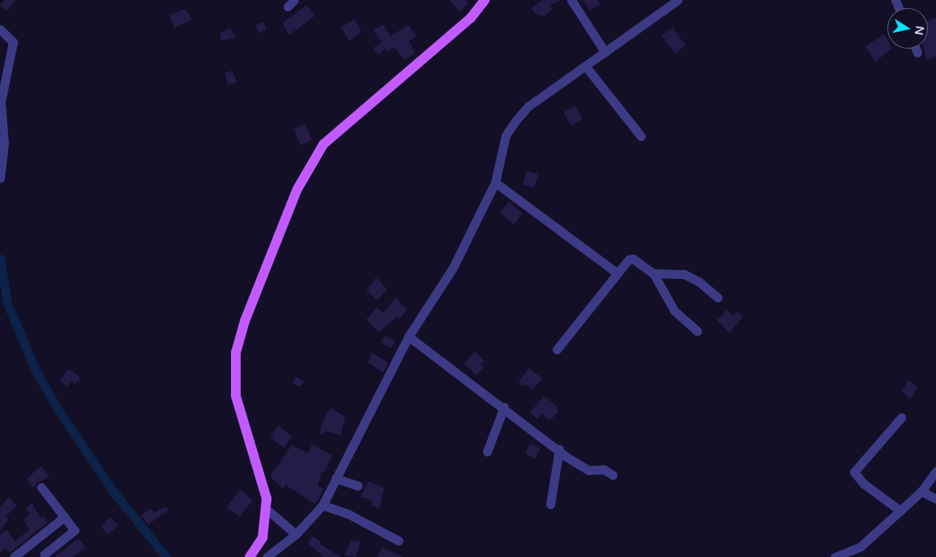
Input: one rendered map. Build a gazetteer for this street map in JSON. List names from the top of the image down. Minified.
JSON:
{"north":"right"}
